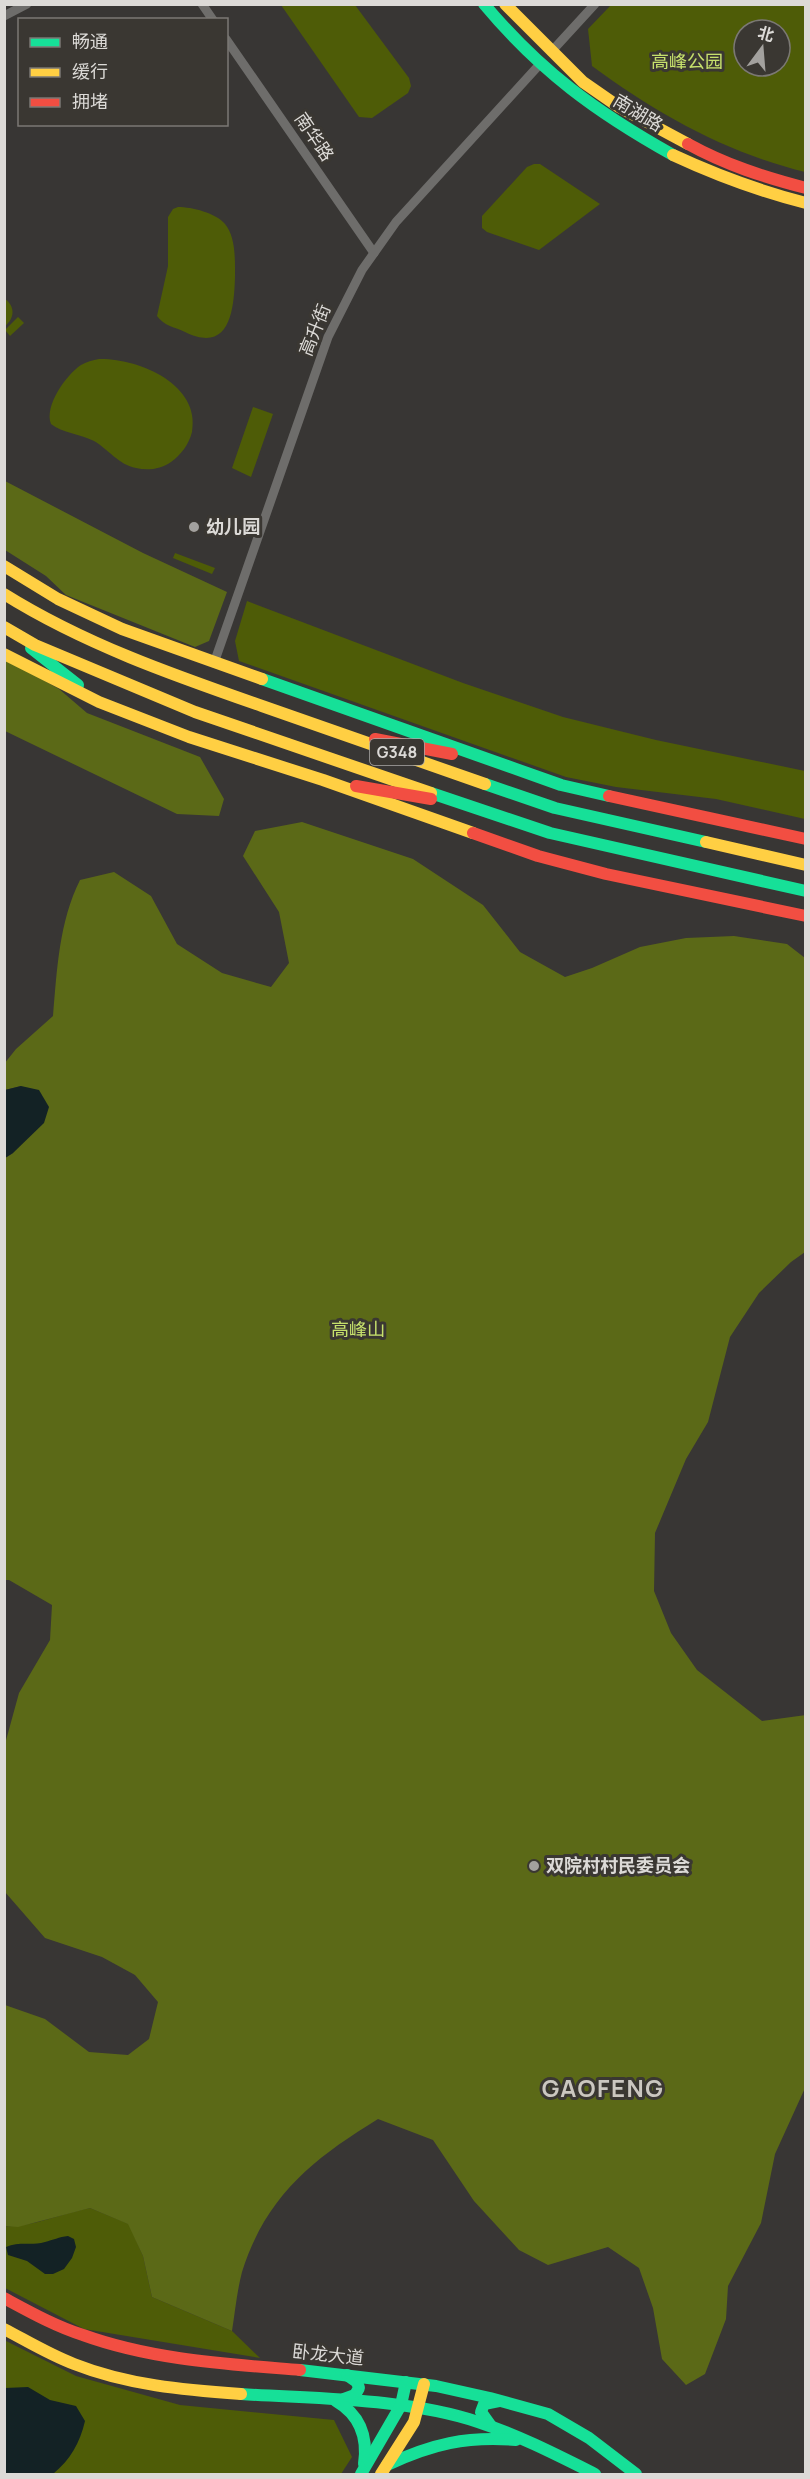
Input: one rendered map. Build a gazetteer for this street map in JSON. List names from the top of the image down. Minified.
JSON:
{"streets":{"main road":["南湖路","G348","卧龙大道"],"street":["南华路","高升街"]},"crossings":[["南湖路","高升街"],["南华路","高升街"]],"districts":["GAOFENG"],"parks":["高峰公园","高峰山"],"places":["幼儿园","双院村村民委员会"],"legend":["畅通","缓行","拥堵"],"north":"top"}
